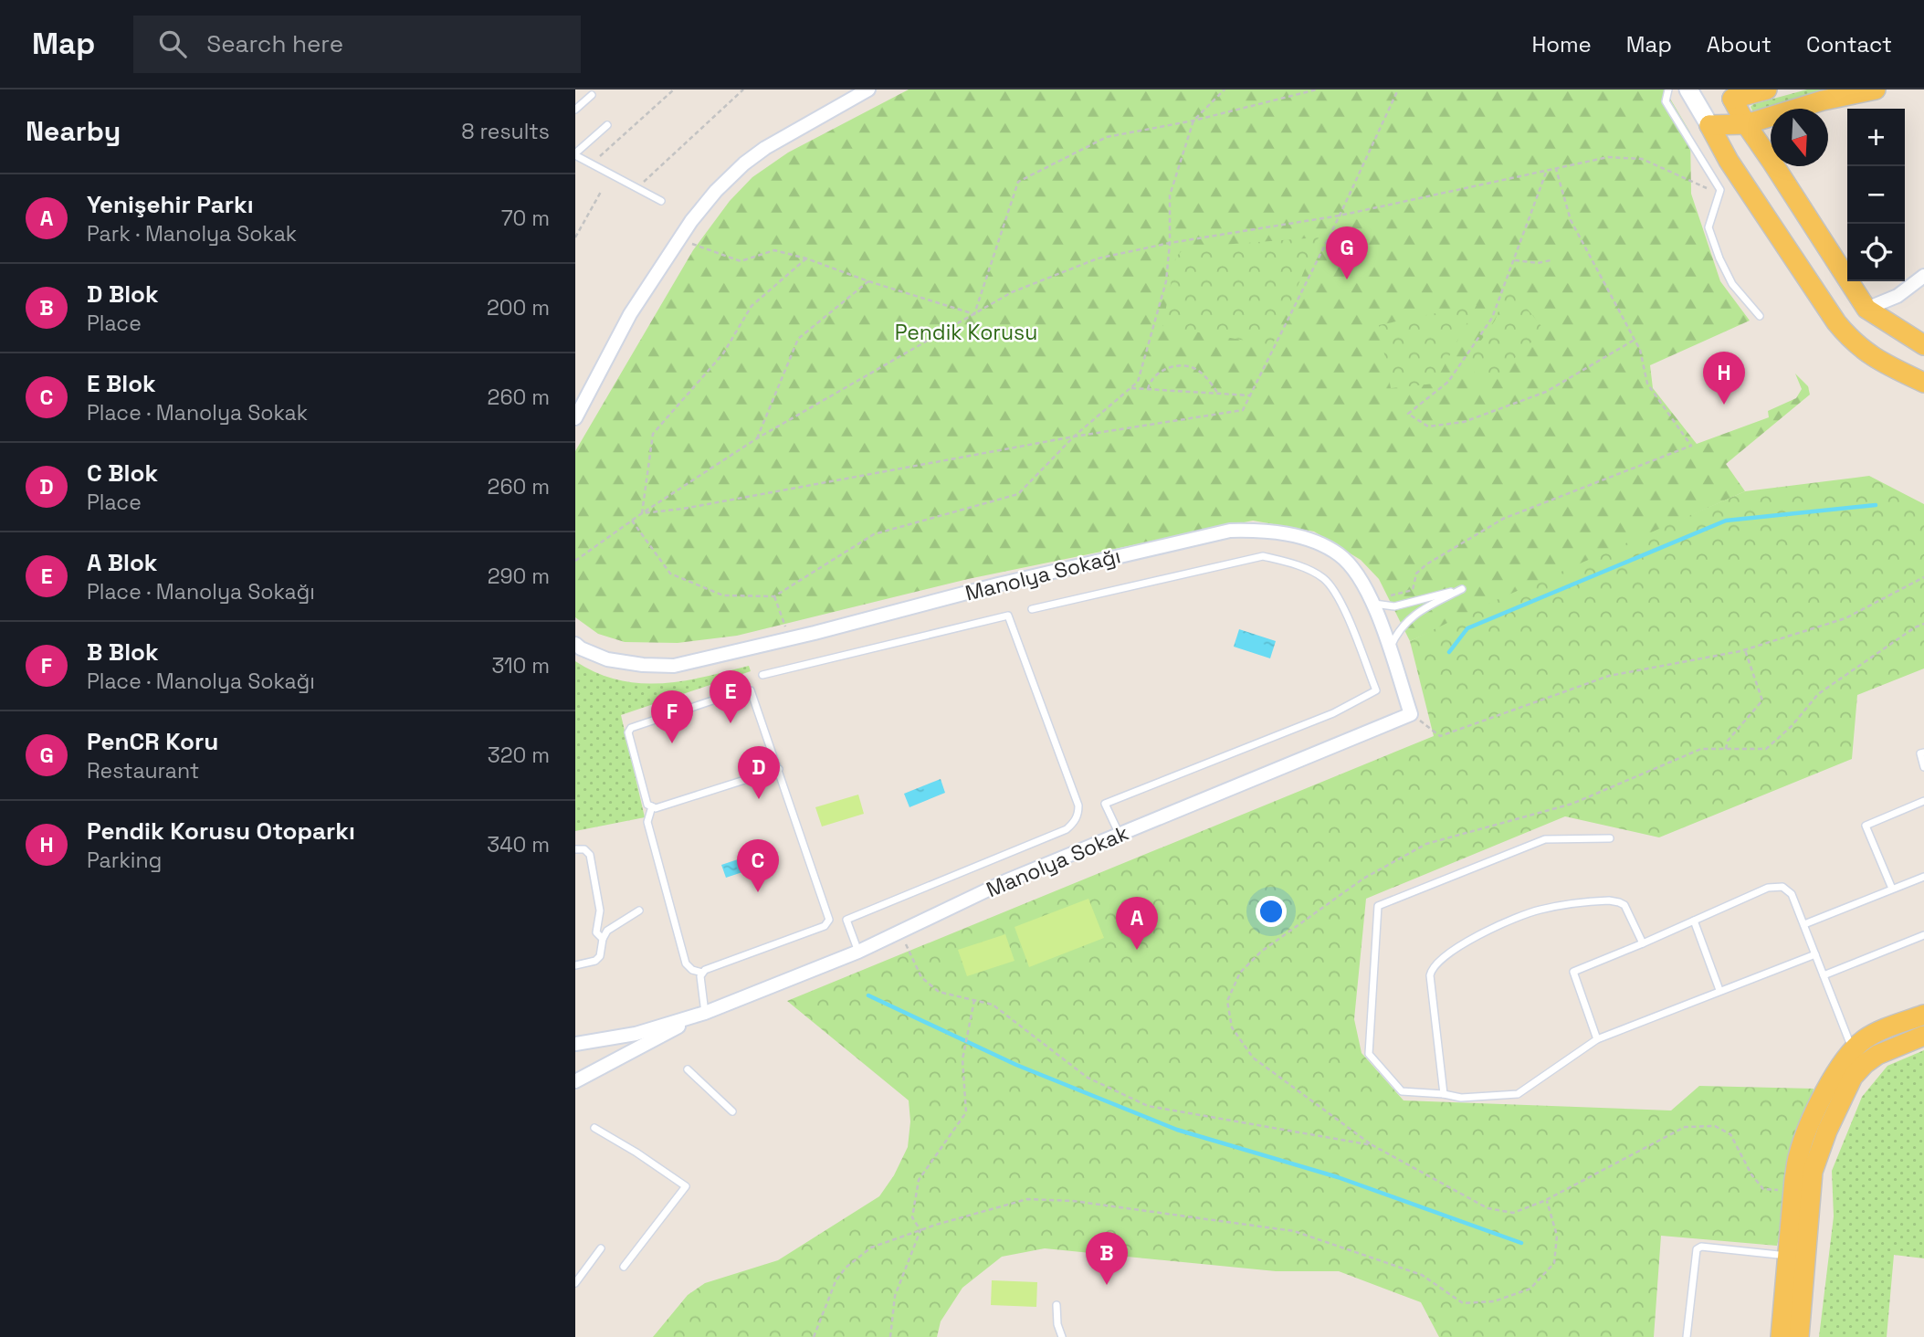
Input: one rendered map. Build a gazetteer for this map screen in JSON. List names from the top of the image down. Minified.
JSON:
{"streets":{"street":["Manolya Sokağı","Manolya Sokak"]},"crossings":[["Manolya Sokağı","Manolya Sokak"]],"parks":["Pendik Korusu"],"north":"bottom","page":{"header":"Map","search":"Search here","nav":["Home","Map","About","Contact"],"heading":["Nearby","8 results"],"map_buttons":["+","−"],"list":[{"mark":"A","name":"Yenişehir Parkı","note":"Park · Manolya Sokak","value":"70 m"},{"mark":"B","name":"D Blok","note":"Place","value":"200 m"},{"mark":"C","name":"E Blok","note":"Place · Manolya Sokak","value":"260 m"},{"mark":"D","name":"C Blok","note":"Place","value":"260 m"},{"mark":"E","name":"A Blok","note":"Place · Manolya Sokağı","value":"290 m"},{"mark":"F","name":"B Blok","note":"Place · Manolya Sokağı","value":"310 m"},{"mark":"G","name":"PenCR Koru","note":"Restaurant","value":"320 m"},{"mark":"H","name":"Pendik Korusu Otoparkı","note":"Parking","value":"340 m"}],"pins":["G","H","E","F","D","C","A","B"]}}
